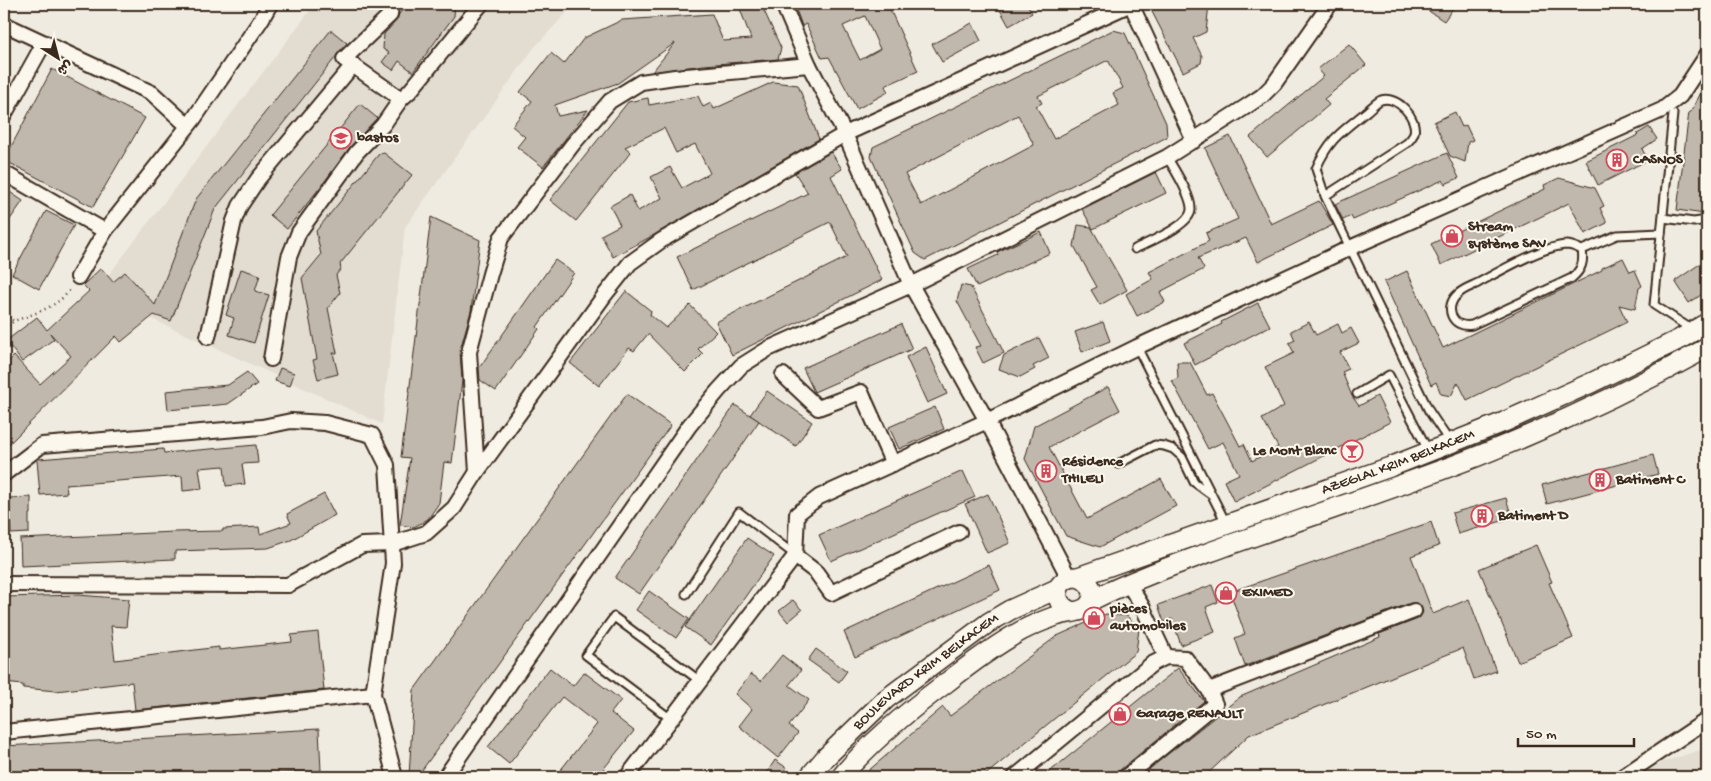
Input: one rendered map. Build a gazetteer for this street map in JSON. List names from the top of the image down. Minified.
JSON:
{"streets":{"main road":["AZEGLAL KRIM BELKACEM","BOULEVARD KRIM BELKACEM"]},"crossings":[["AZEGLAL KRIM BELKACEM","BOULEVARD KRIM BELKACEM"]],"places":{"school or university":["bastos"],"building":["CASNOS","Résidence THILELI","Batiment C","Batiment D"],"shop":["Stream système SAV","EXIMED","pièces automobiles","Garage RENAULT"],"bar":["Le Mont Blanc"]},"scale_bar":"50 m","north":"bottom right"}
